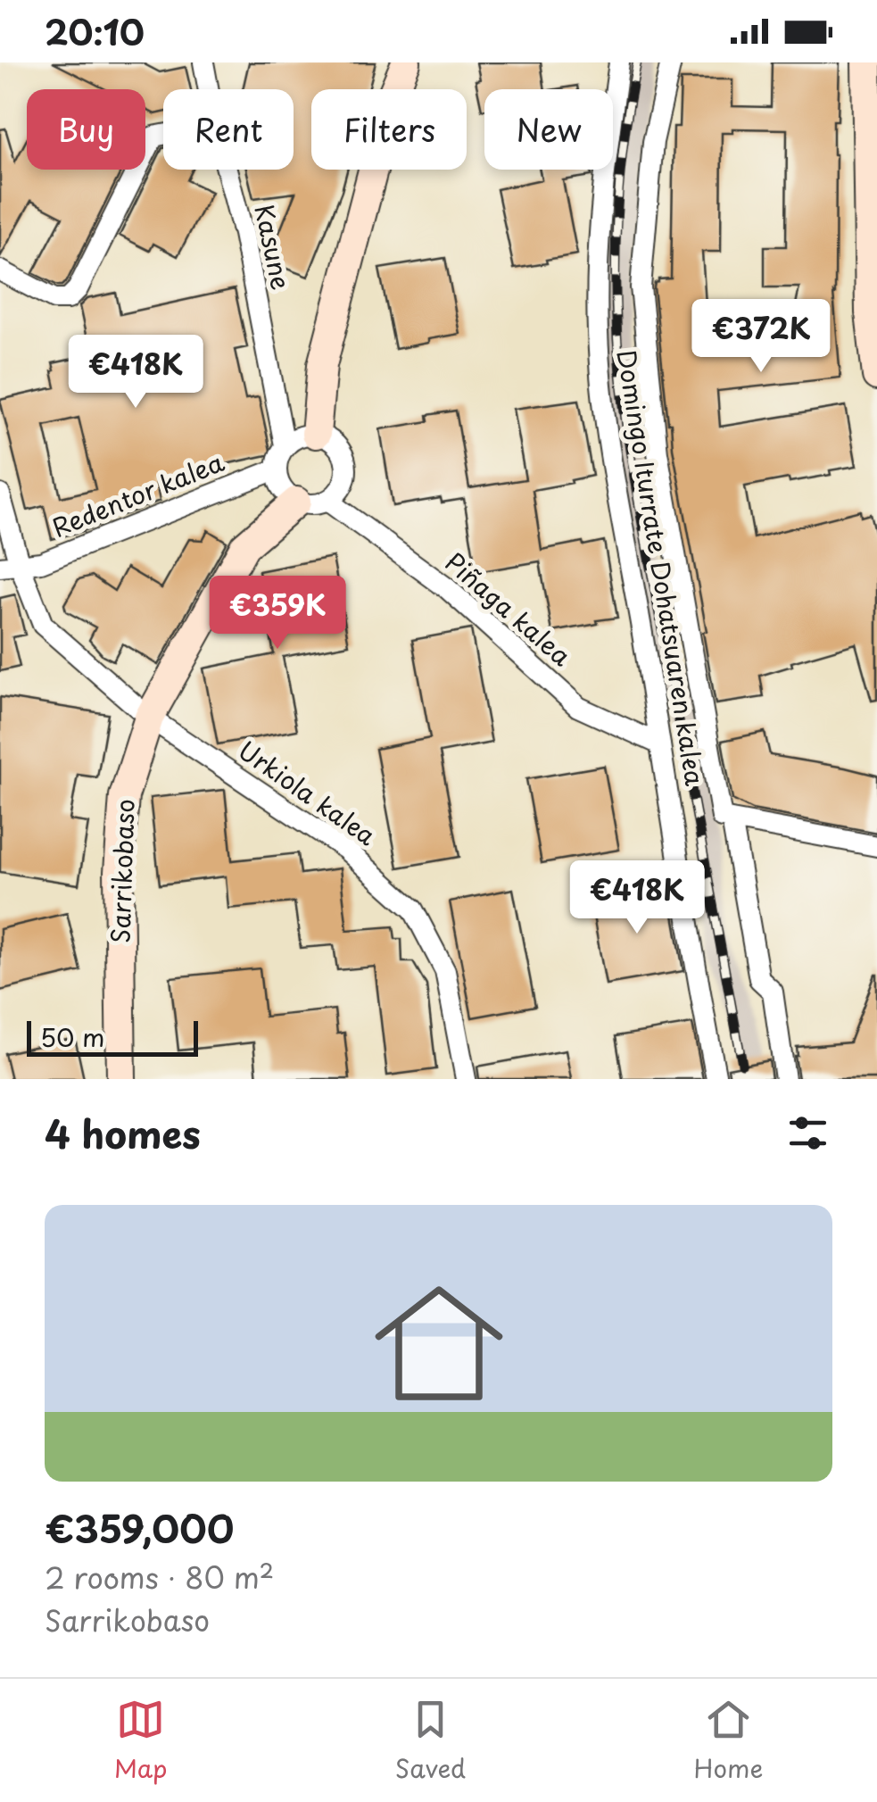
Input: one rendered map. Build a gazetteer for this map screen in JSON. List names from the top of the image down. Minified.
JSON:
{"streets":{"street":["Kasune","Redentor kalea","Domingo Iturrate Dohatsuaren kalea","Piñaga kalea","Urkiola kalea","Sarrikobaso"]},"crossings":[["Kasune","Redentor kalea"],["Kasune","Piñaga kalea"],["Kasune","Sarrikobaso"],["Redentor kalea","Piñaga kalea"],["Redentor kalea","Urkiola kalea"],["Redentor kalea","Sarrikobaso"],["Domingo Iturrate Dohatsuaren kalea","Piñaga kalea"],["Piñaga kalea","Sarrikobaso"],["Urkiola kalea","Sarrikobaso"]],"scale_bar":"50 m","page":{"status":"20:10","chip":["Buy","Rent","Filters","New"],"price":["€372K","€418K","€359K","€418K"],"scale":"50 m","heading":"4 homes","list":[{"name":"€359,000","note":"2 rooms · 80 m² · Sarrikobaso"}],"tabs":["Map","Saved","Home"]}}
